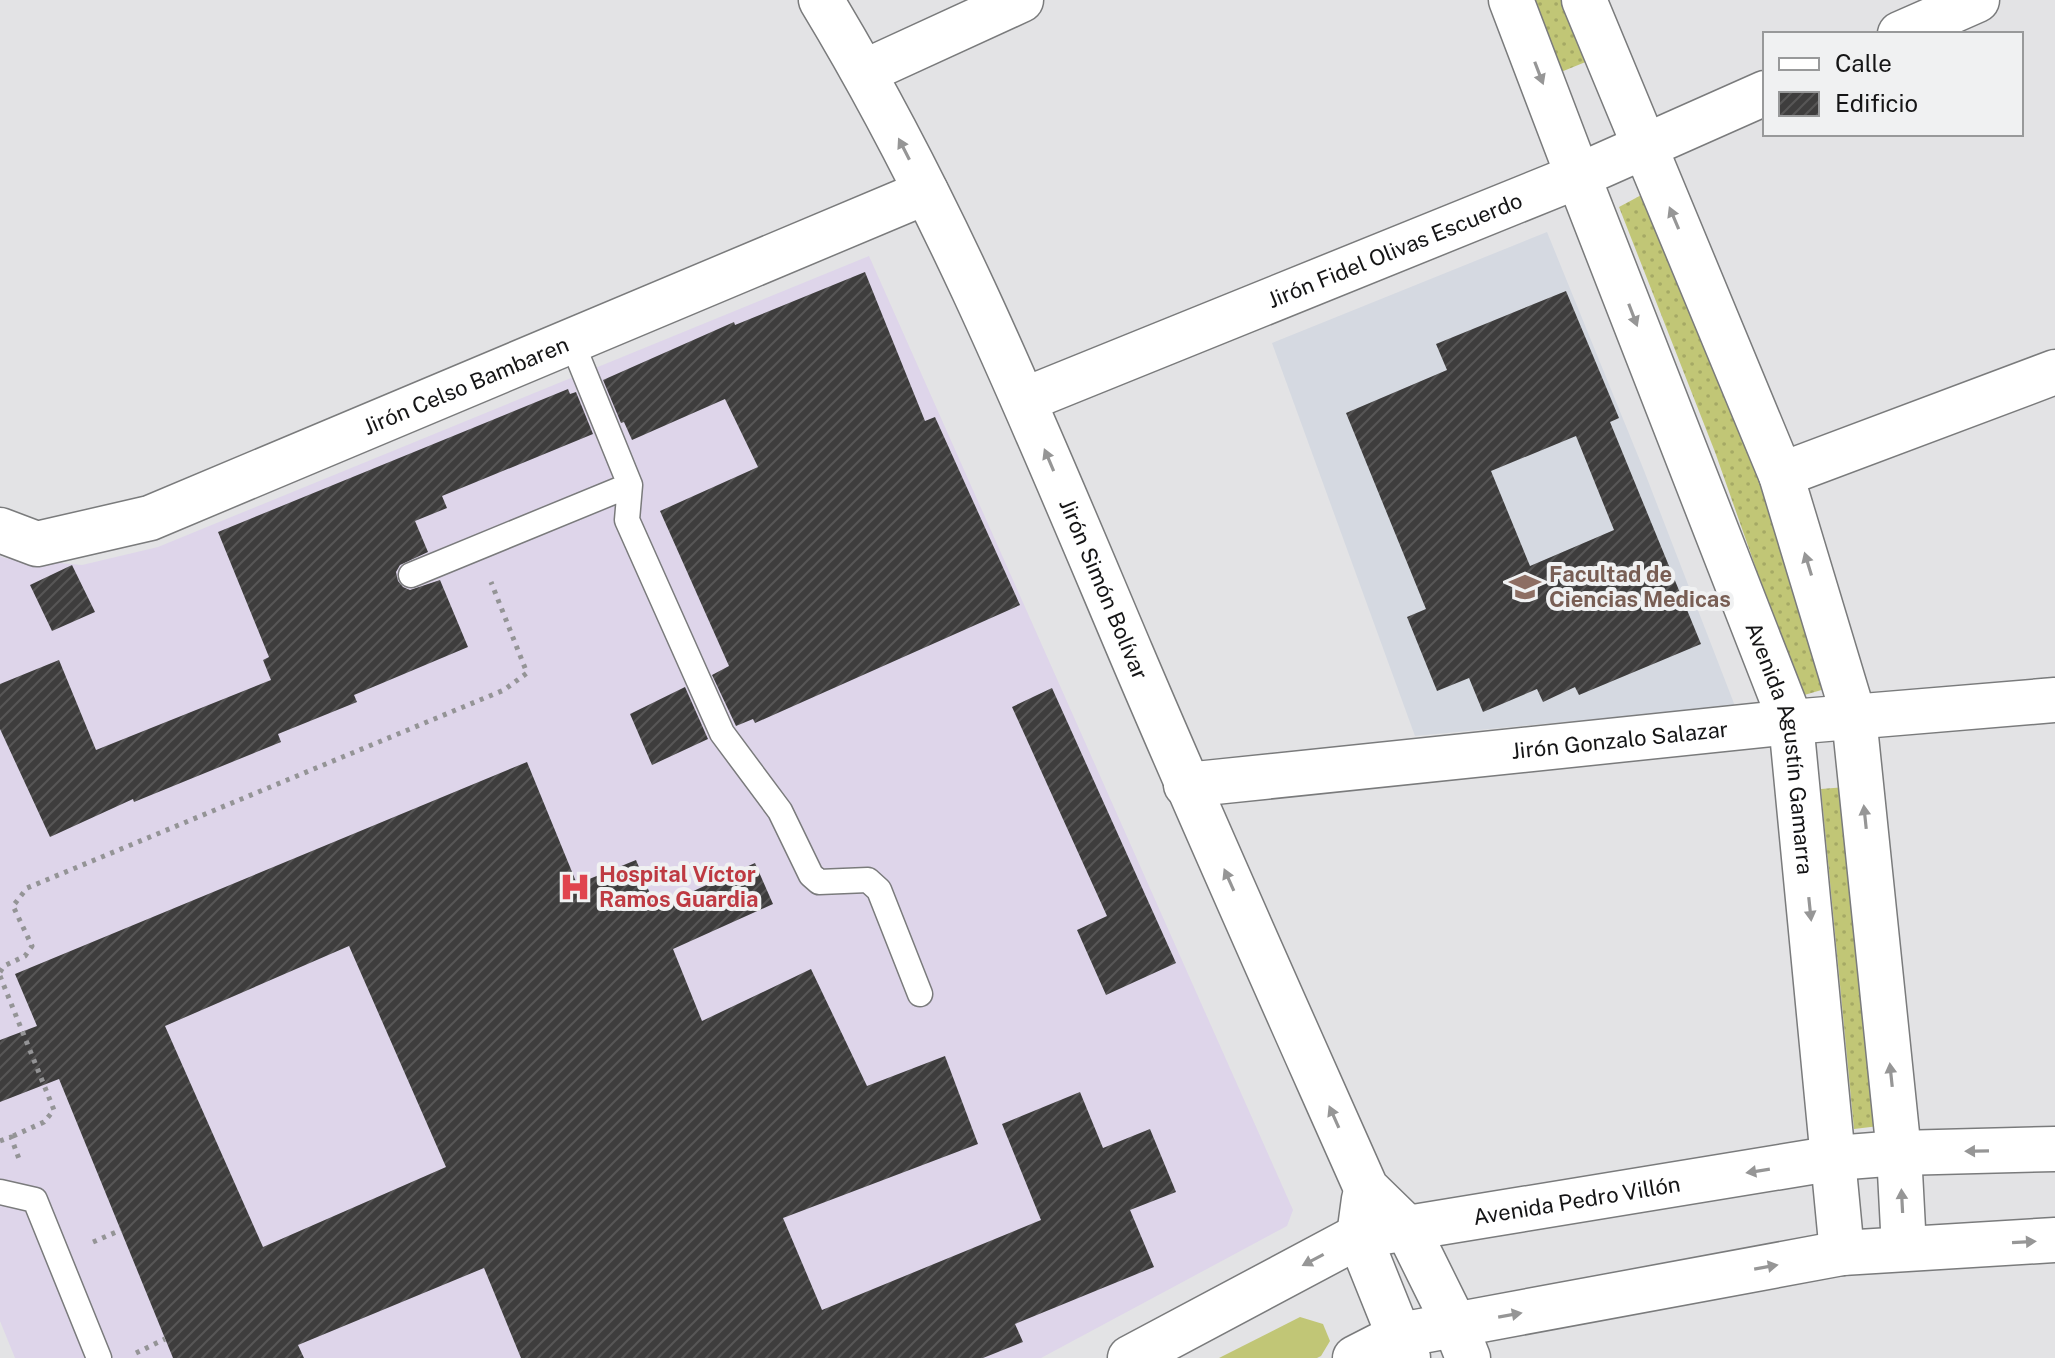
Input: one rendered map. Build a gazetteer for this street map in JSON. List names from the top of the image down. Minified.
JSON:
{"streets":{"street":["Jirón Fidel Olivas Escuerdo","Jirón Celso Bambaren","Jirón Simón Bolívar","Jirón Gonzalo Salazar","Avenida Agustín Gamarra","Avenida Pedro Villón"]},"crossings":[["Jirón Fidel Olivas Escuerdo","Jirón Simón Bolívar"],["Jirón Fidel Olivas Escuerdo","Avenida Agustín Gamarra"],["Jirón Celso Bambaren","Jirón Simón Bolívar"],["Jirón Simón Bolívar","Jirón Gonzalo Salazar"],["Jirón Simón Bolívar","Avenida Pedro Villón"],["Jirón Gonzalo Salazar","Avenida Agustín Gamarra"],["Avenida Agustín Gamarra","Avenida Pedro Villón"]],"one_way":["Jirón Simón Bolívar"],"places":{"school or university":["Facultad de Ciencias Medicas"],"hospital":["Hospital Víctor Ramos Guardia"]},"legend":["Calle","Edificio"]}
